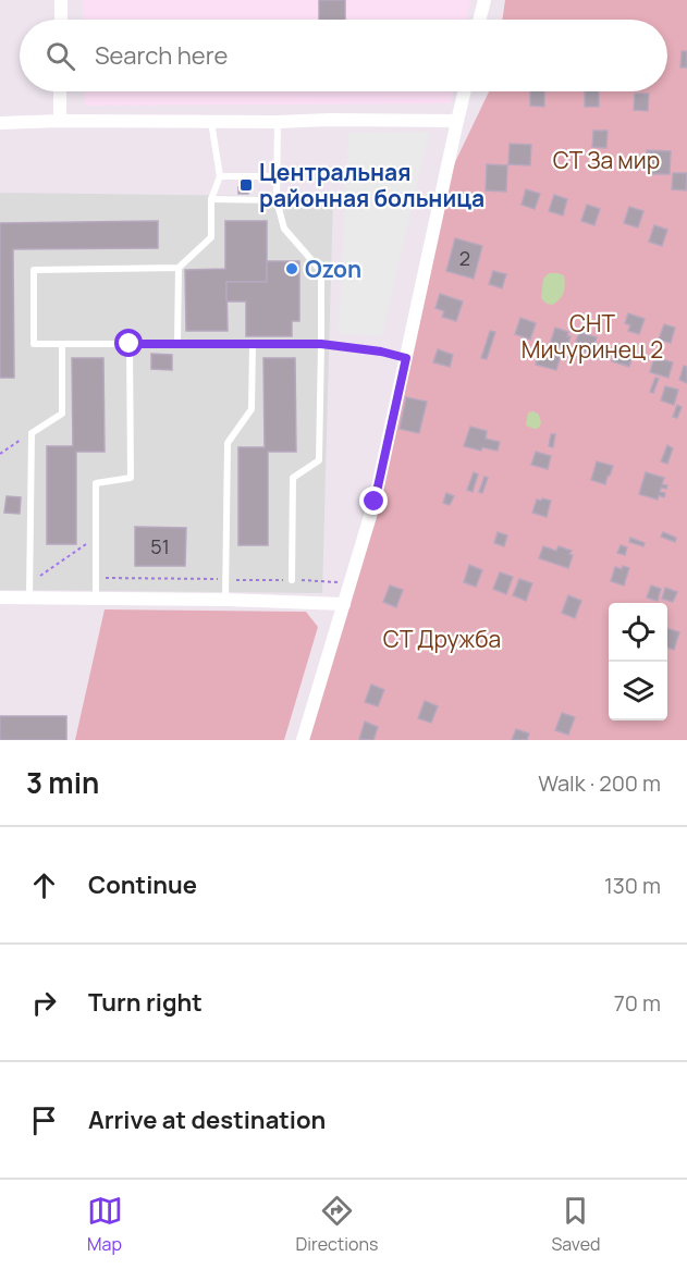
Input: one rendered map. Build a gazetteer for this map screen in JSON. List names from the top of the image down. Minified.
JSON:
{"parks":["СТ За мир","СНТ Мичуринец 2","СТ Дружба"],"places":{"transit":["Центральная районная больница"],"other":["Ozon"]},"house_numbers":["2","51"],"page":{"search":"Search here","heading":["3 min","Walk · 200 m"],"list":[["Continue","130 m"],["Turn right","70 m"],"Arrive at destination"],"nav":["Map","Directions","Saved"]}}
